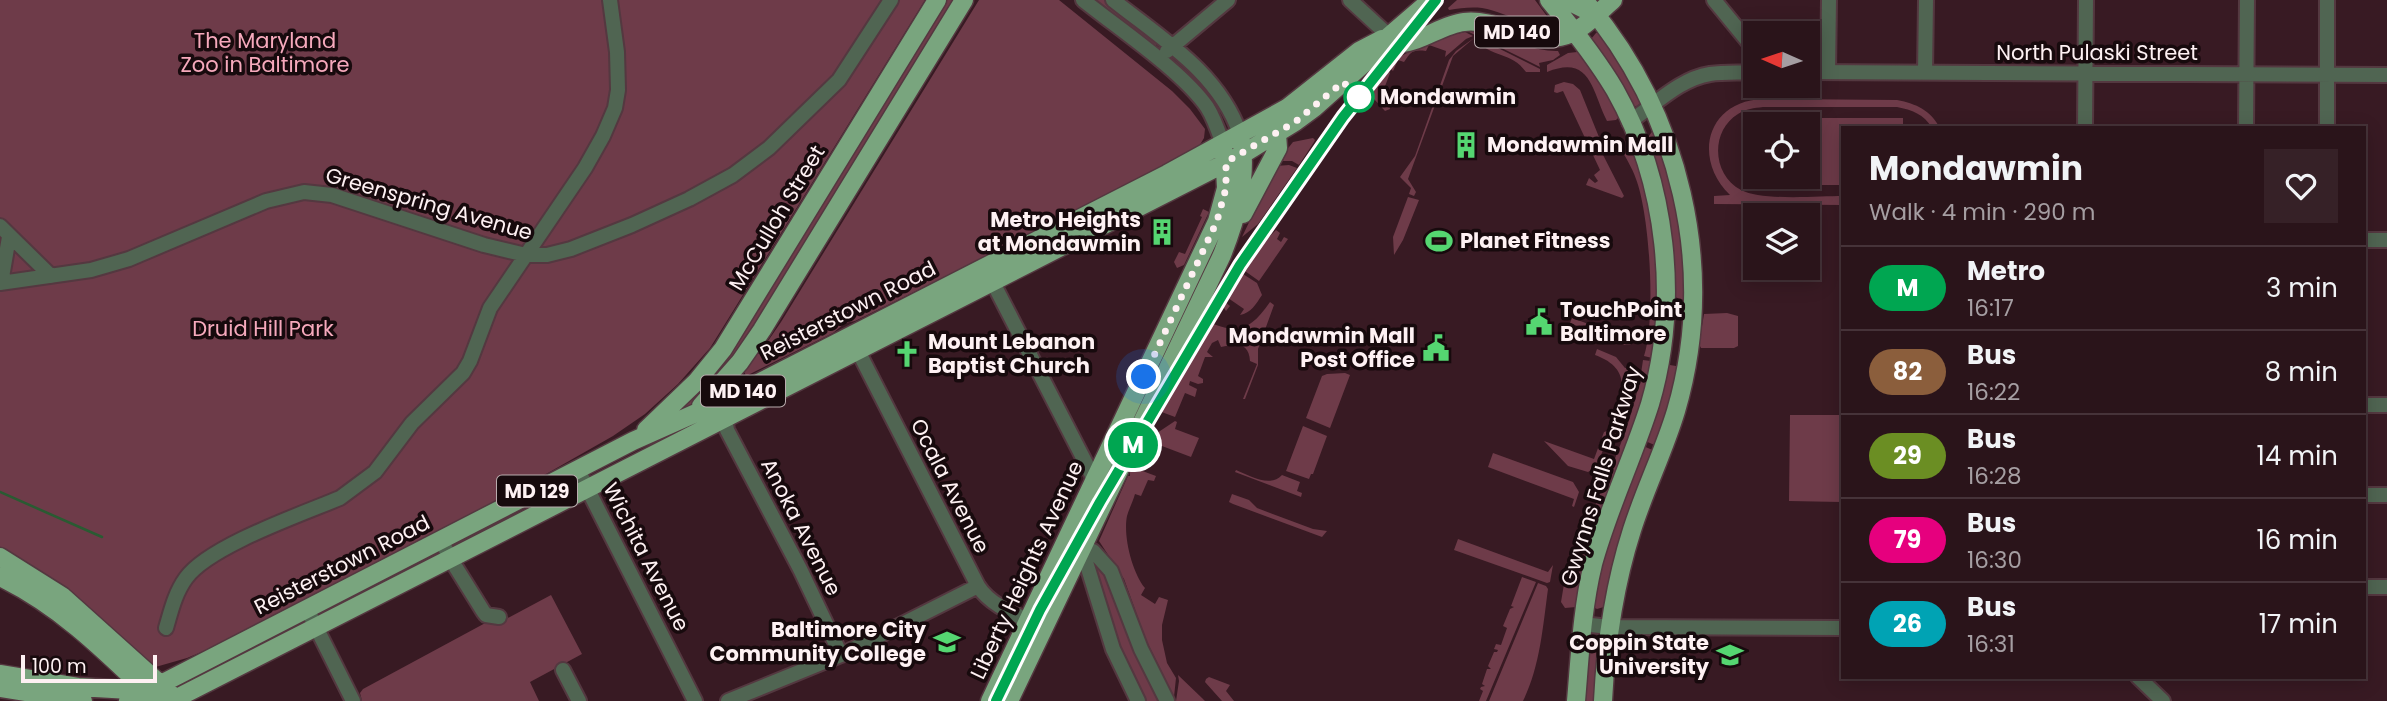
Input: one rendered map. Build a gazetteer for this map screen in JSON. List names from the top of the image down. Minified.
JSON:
{"streets":{"main road":["MD 140","McCulloh Street","Reisterstown Road","Gwynns Falls Parkway","MD 129","Liberty Heights Avenue"],"street":["North Pulaski Street","Greenspring Avenue","Ocala Avenue","Anoka Avenue","Wichita Avenue"]},"crossings":[["MD 140","Reisterstown Road"],["MD 140","Gwynns Falls Parkway"],["McCulloh Street","Reisterstown Road"],["Reisterstown Road","Ocala Avenue"],["Reisterstown Road","MD 129"],["Reisterstown Road","Anoka Avenue"],["Reisterstown Road","Wichita Avenue"],["Reisterstown Road","Liberty Heights Avenue"],["Ocala Avenue","Liberty Heights Avenue"]],"parks":["The Maryland Zoo in Baltimore","Druid Hill Park"],"places":{"other":["Mondawmin"],"building":["Mondawmin Mall","Metro Heights at Mondawmin"],"sports":["Planet Fitness"],"public building":["TouchPoint Baltimore","Mondawmin Mall Post Office"],"church":["Mount Lebanon Baptist Church"],"school or university":["Baltimore City Community College","Coppin State University"]},"lines":["metro line M"],"scale_bar":"100 m","north":"left","page":{"on_map":"M","heading":["Mondawmin","Walk · 4 min · 290 m"],"list":[{"mark":"M","name":"Metro","note":"16:17","value":"3 min"},{"mark":"82","name":"Bus","note":"16:22","value":"8 min"},{"mark":"29","name":"Bus","note":"16:28","value":"14 min"},{"mark":"79","name":"Bus","note":"16:30","value":"16 min"},{"mark":"26","name":"Bus","note":"16:31","value":"17 min"}],"scale":"100 m"}}
